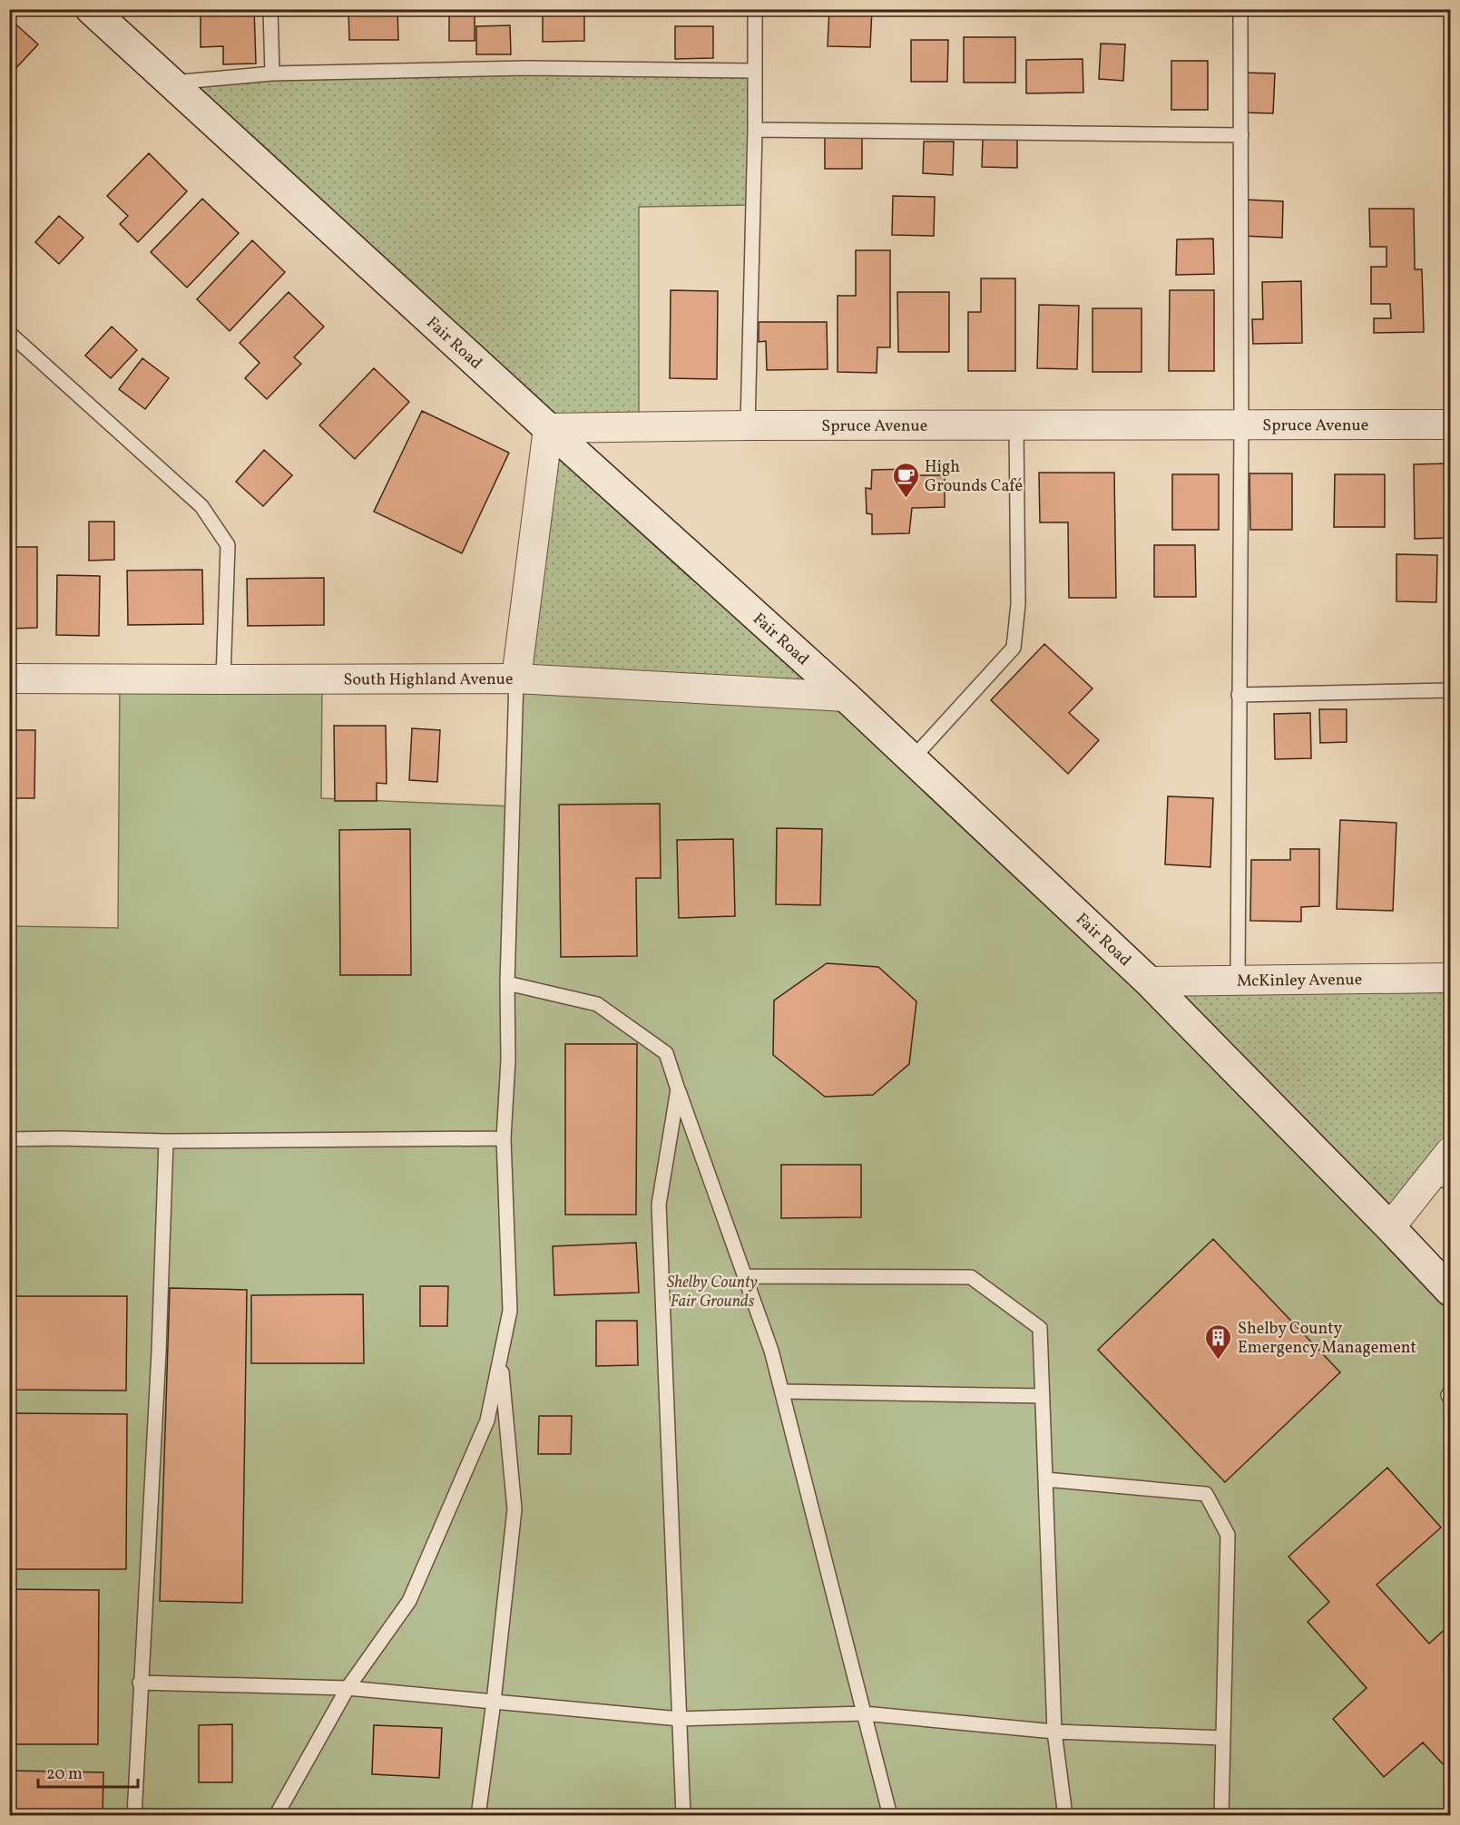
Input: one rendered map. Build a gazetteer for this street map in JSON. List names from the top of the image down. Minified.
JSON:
{"streets":{"main road":["Fair Road"],"street":["Spruce Avenue","South Highland Avenue","McKinley Avenue"]},"crossings":[["Fair Road","Spruce Avenue"],["Fair Road","South Highland Avenue"],["Fair Road","McKinley Avenue"]],"parks":["Shelby County Fair Grounds"],"places":{"cafe":["High Grounds Café"],"building":["Shelby County Emergency Management"]},"scale_bar":"20 m"}
